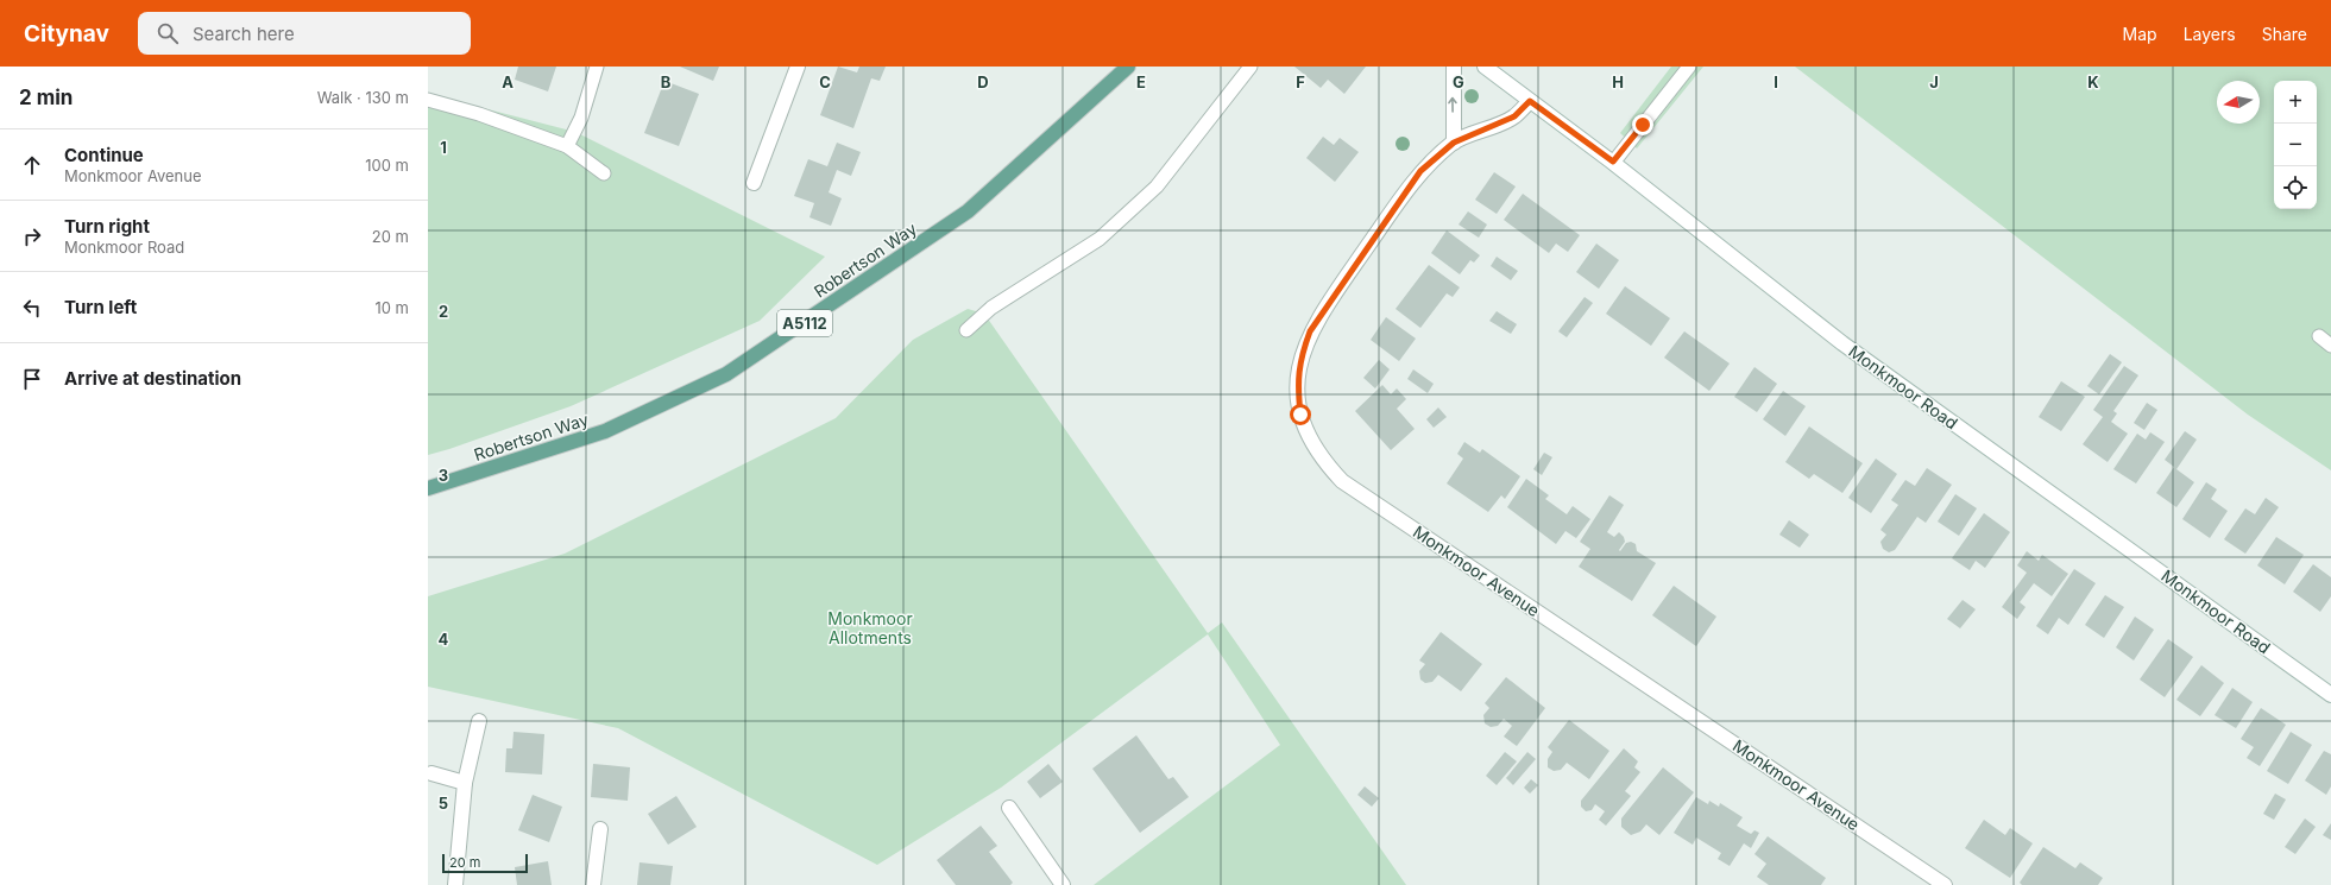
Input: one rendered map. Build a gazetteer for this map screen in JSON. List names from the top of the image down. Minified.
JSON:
{"streets":{"main road":["Robertson Way","A5112"],"street":["Monkmoor Road","Monkmoor Avenue"]},"crossings":[["Monkmoor Road","Monkmoor Avenue"]],"parks":["Monkmoor Allotments"],"scale_bar":"20 m","north":"left","page":{"header":"Citynav","search":"Search here","nav":["Map","Layers","Share"],"heading":["2 min","Walk · 130 m"],"map_buttons":["+","−"],"list":[["Continue","Monkmoor Avenue","100 m"],["Turn right","Monkmoor Road","20 m"],["Turn left","10 m"],"Arrive at destination"],"scale":"20 m"},"grid":{"columns":["A","B","C","D","E","F","G","H","I","J","K"],"rows":["1","2","3","4","5"]}}
